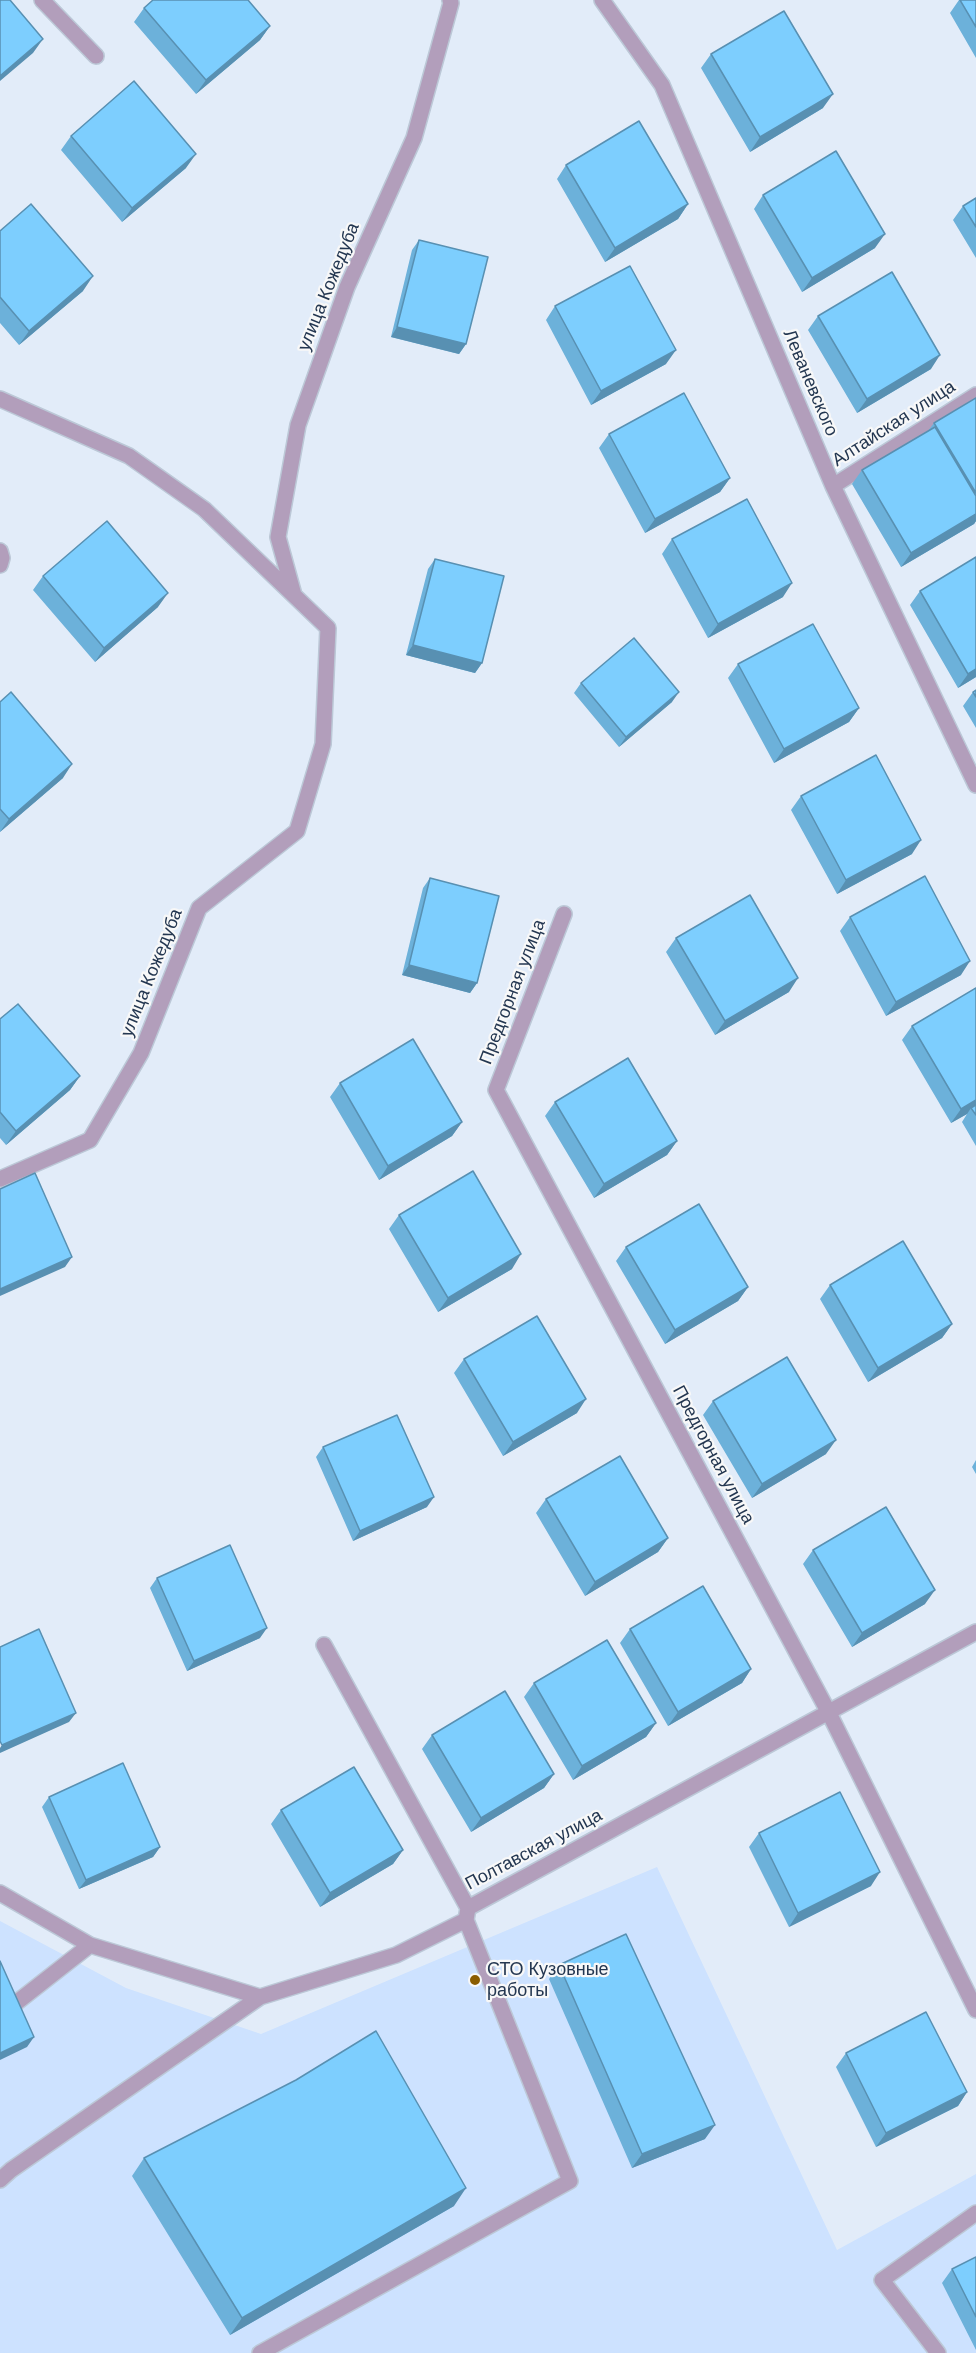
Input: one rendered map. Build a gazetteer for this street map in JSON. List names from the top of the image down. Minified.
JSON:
{"streets":{"street":["улица Кожедуба","Леваневского","Алтайская улица","Предгорная улица","Полтавская улица"]},"crossings":[["Леваневского","Алтайская улица"],["Предгорная улица","Полтавская улица"]],"places":["СТО Кузовные работы"]}
